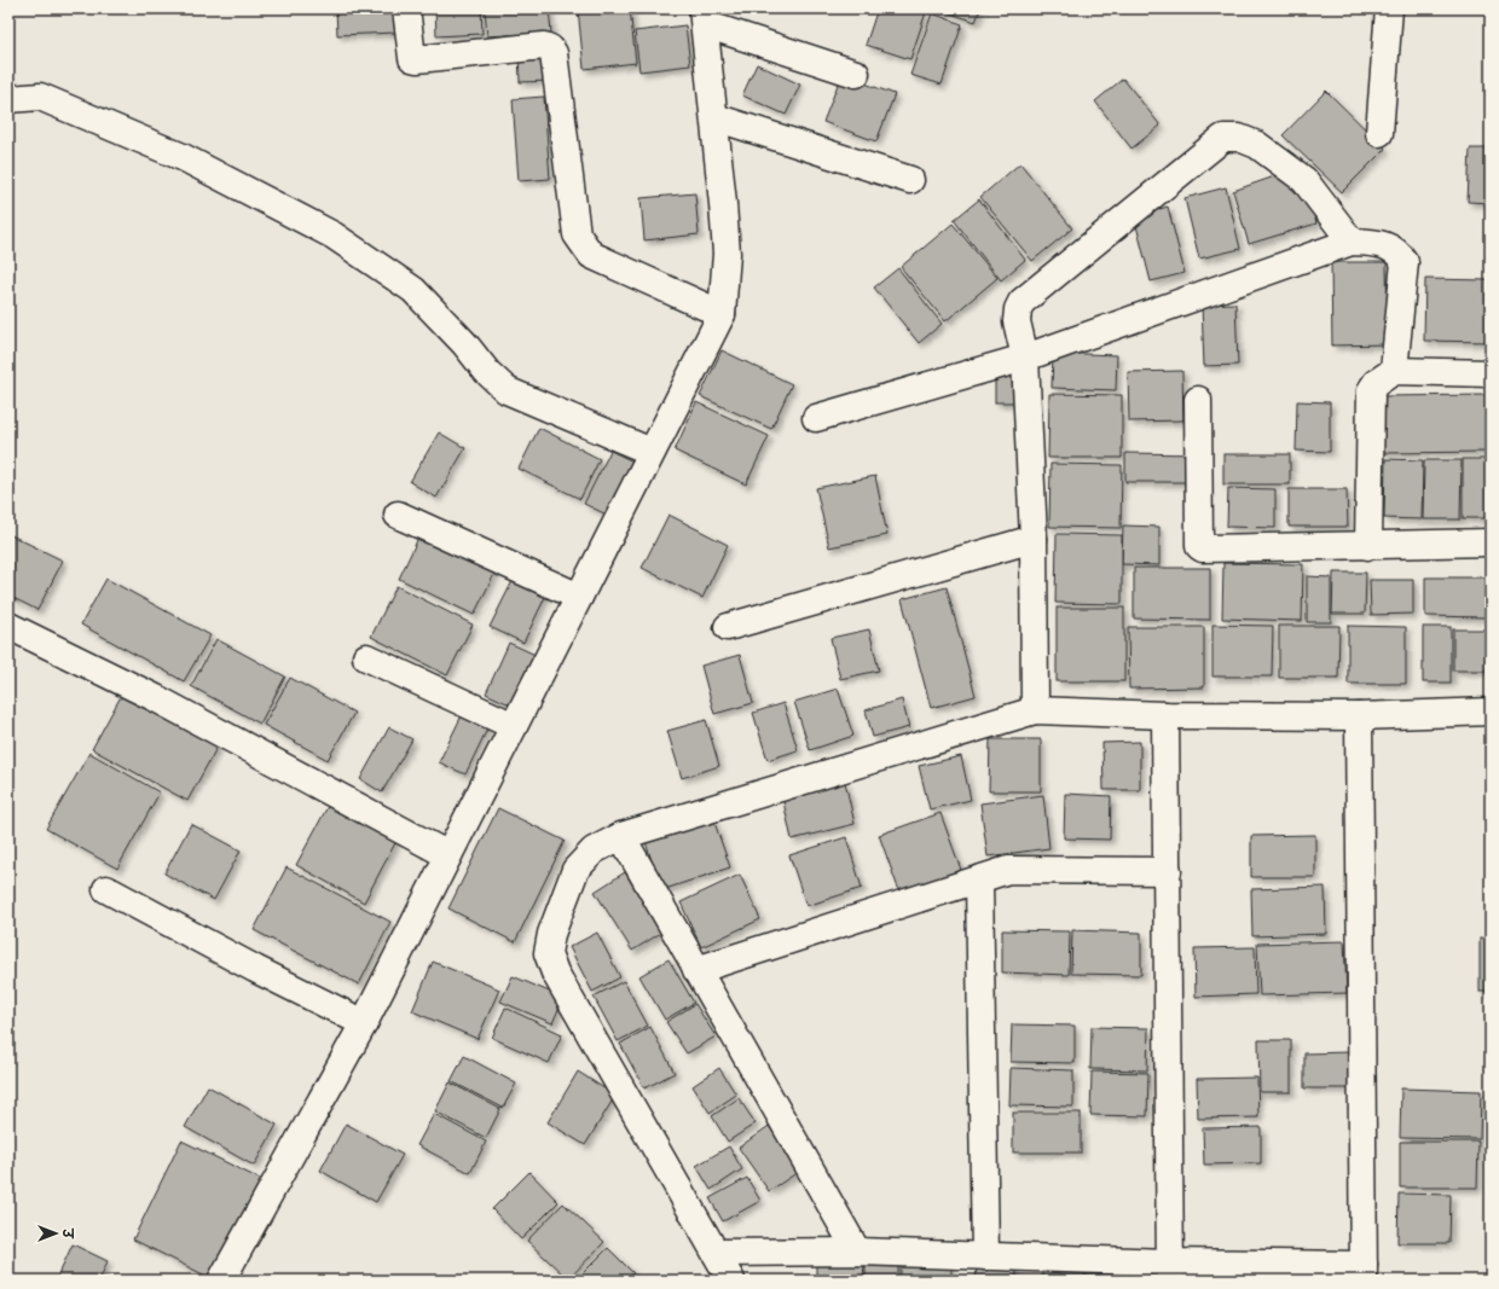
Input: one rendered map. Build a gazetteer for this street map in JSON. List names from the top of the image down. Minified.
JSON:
{"north":"right"}
